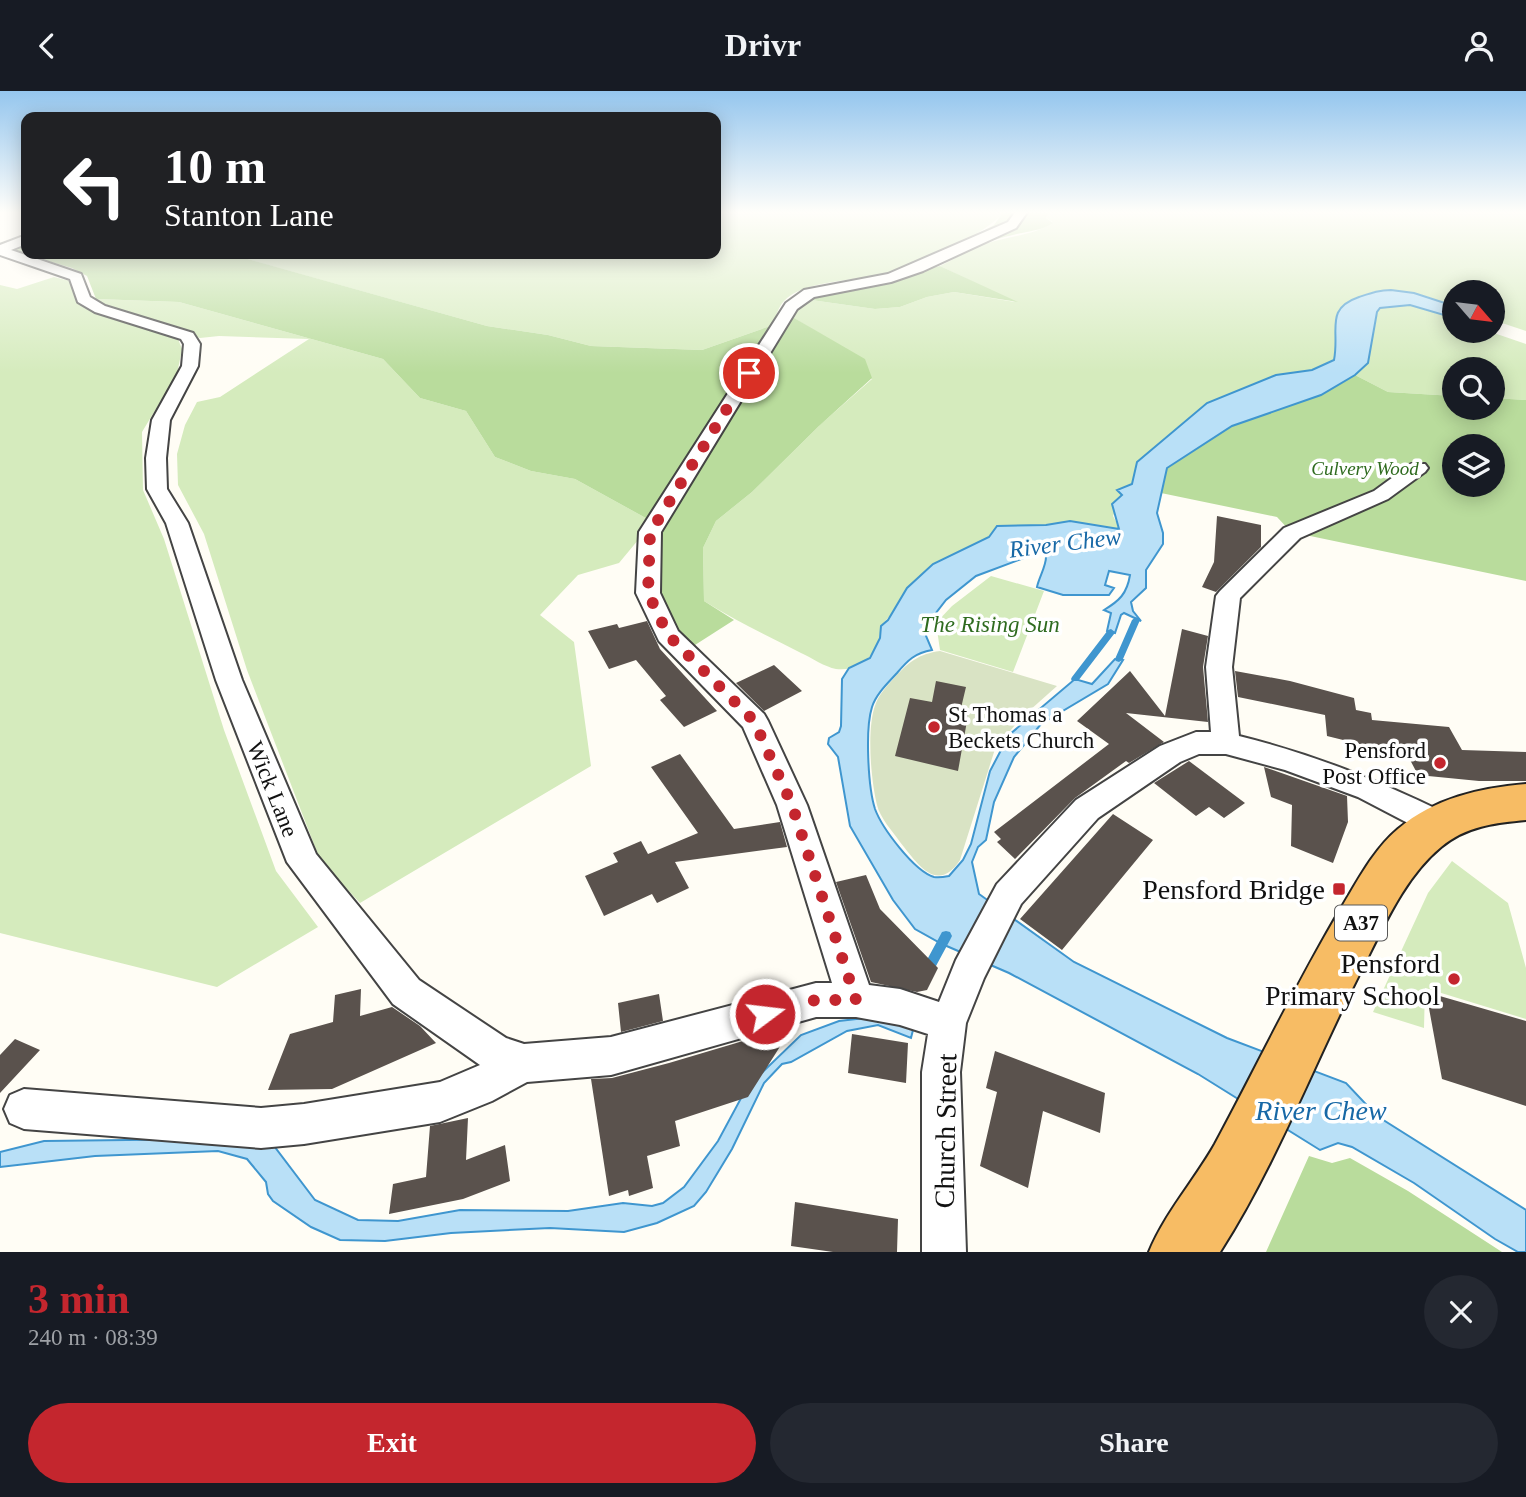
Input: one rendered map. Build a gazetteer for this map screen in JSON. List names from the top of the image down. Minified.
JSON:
{"streets":{"highway":["A37"],"street":["Wick Lane","Church Street"]},"crossings":[["Wick Lane","Church Street"],["A37","Church Street"]],"water":["River Chew"],"parks":["Culvery Wood","The Rising Sun"],"places":{"other":["St Thomas a Beckets Church","Pensford Post Office","Pensford Primary School"],"transit":["Pensford Bridge"]},"north":"bottom right","page":{"header":"Drivr","turn":["10 m","Stanton Lane"],"heading":["3 min","240 m · 08:39"],"buttons":["Exit","Share"]}}
